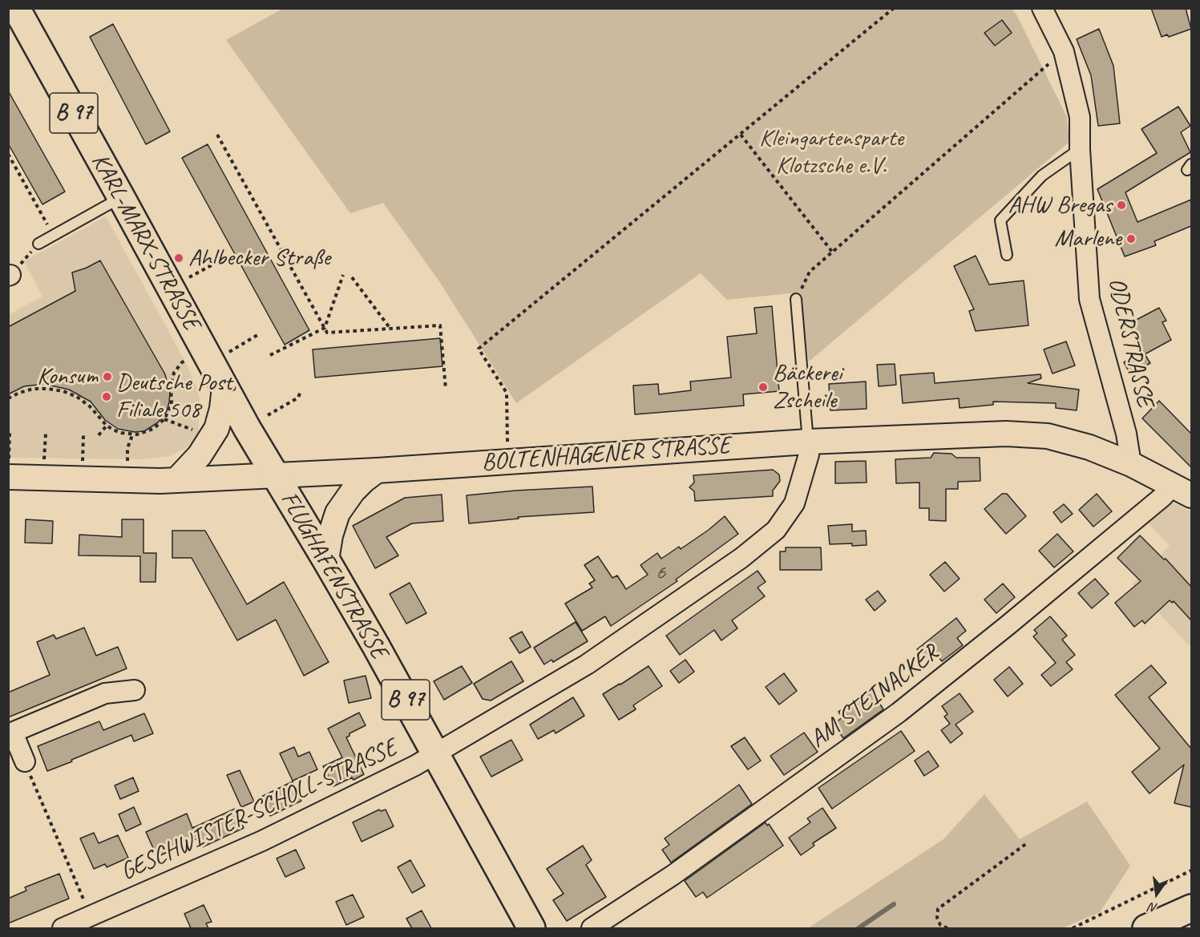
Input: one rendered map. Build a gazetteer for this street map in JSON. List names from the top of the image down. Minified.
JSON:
{"streets":{"main road":["B 97","KARL-MARX-STRASSE","FLUGHAFENSTRASSE"],"street":["ODERSTRASSE","BOLTENHAGENER STRASSE","AM STEINACKER","GESCHWISTER-SCHOLL-STRASSE"]},"crossings":[["KARL-MARX-STRASSE","BOLTENHAGENER STRASSE"],["KARL-MARX-STRASSE","FLUGHAFENSTRASSE"],["ODERSTRASSE","BOLTENHAGENER STRASSE"],["BOLTENHAGENER STRASSE","FLUGHAFENSTRASSE"],["BOLTENHAGENER STRASSE","AM STEINACKER"],["BOLTENHAGENER STRASSE","GESCHWISTER-SCHOLL-STRASSE"],["FLUGHAFENSTRASSE","GESCHWISTER-SCHOLL-STRASSE"]],"parks":["Kleingartensparte Klotzsche e.V."],"places":["AHW Bregas","Marlene","Ahlbecker Straße","Konsum","Bäckerei Zscheile","Deutsche Post, Filiale 508"],"house_numbers":["6"],"north":"bottom"}
